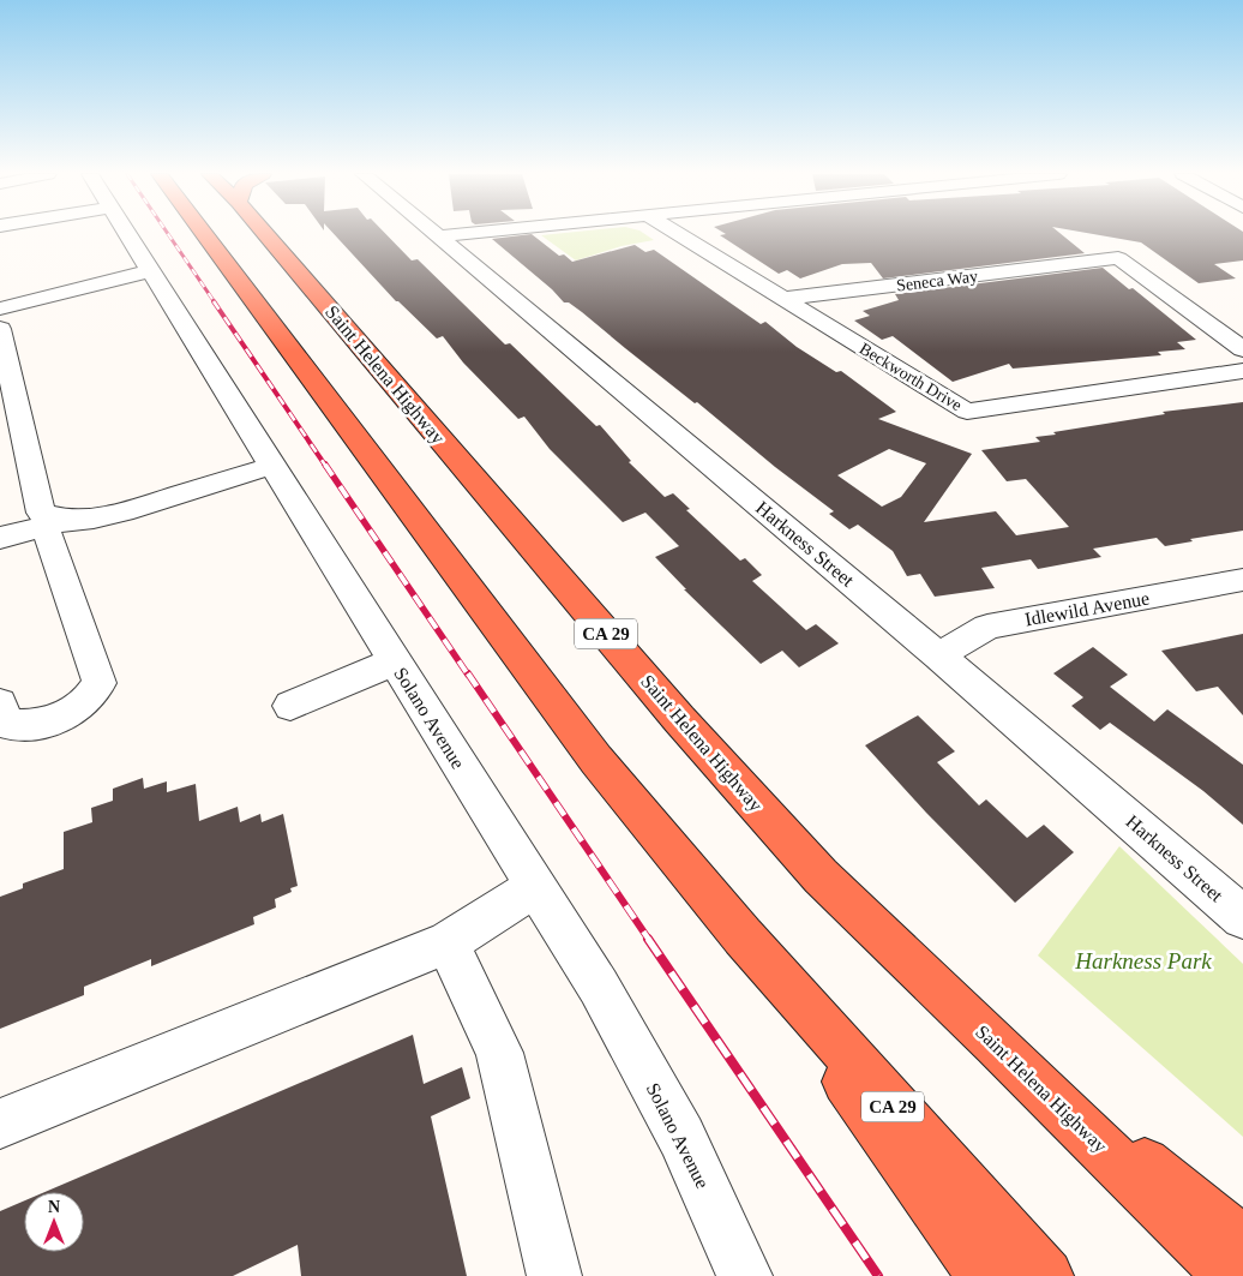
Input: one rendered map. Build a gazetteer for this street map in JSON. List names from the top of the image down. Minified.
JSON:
{"streets":{"highway":["Saint Helena Highway","CA 29"],"street":["Seneca Way","Beckworth Drive","Harkness Street","Idlewild Avenue","Solano Avenue"]},"crossings":[["Seneca Way","Beckworth Drive"],["Harkness Street","Idlewild Avenue"]],"parks":["Harkness Park"],"north":"top"}
